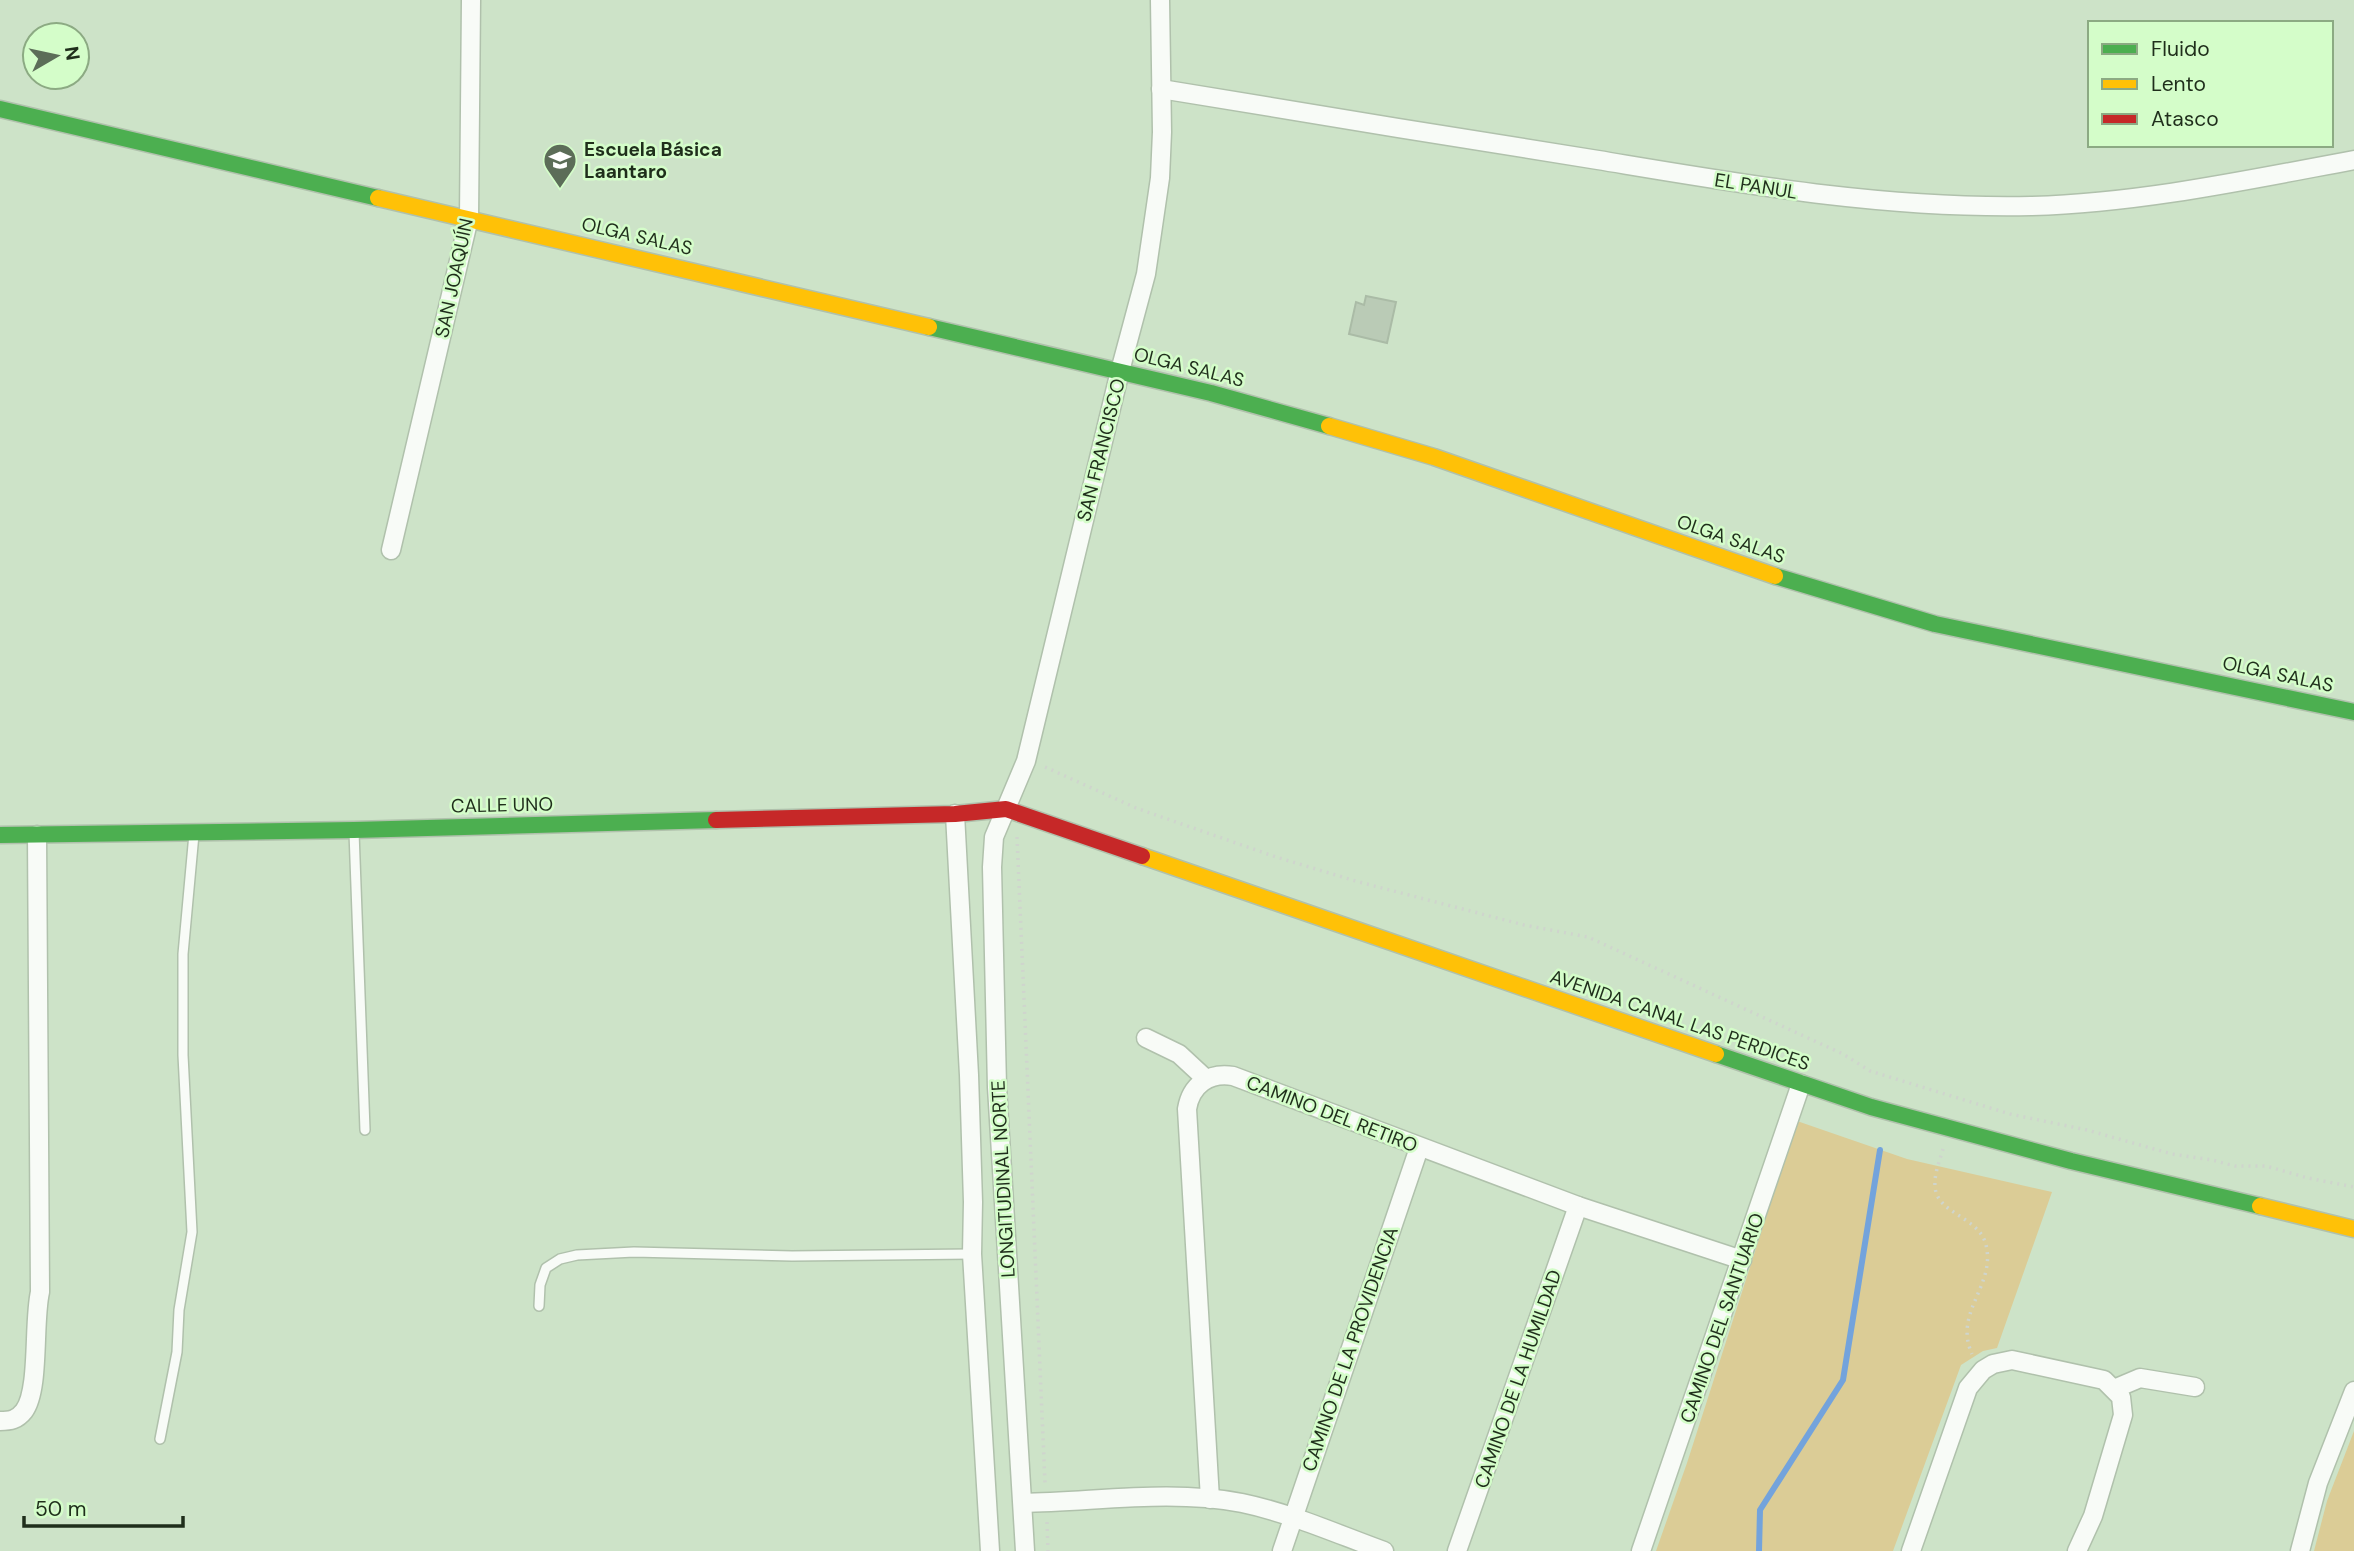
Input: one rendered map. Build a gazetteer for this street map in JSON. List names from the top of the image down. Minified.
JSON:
{"streets":{"street":["EL PANUL","OLGA SALAS","SAN JOAQUÍN","SAN FRANCISCO","CALLE UNO","AVENIDA CANAL LAS PERDICES","CAMINO DEL RETIRO","LONGITUDINAL NORTE","CAMINO DEL SANTUARIO","CAMINO DE LA PROVIDENCIA","CAMINO DE LA HUMILDAD"]},"crossings":[["EL PANUL","SAN FRANCISCO"],["OLGA SALAS","SAN JOAQUÍN"],["OLGA SALAS","SAN FRANCISCO"],["SAN FRANCISCO","CALLE UNO"],["SAN FRANCISCO","AVENIDA CANAL LAS PERDICES"],["SAN FRANCISCO","LONGITUDINAL NORTE"],["CALLE UNO","AVENIDA CANAL LAS PERDICES"],["CALLE UNO","LONGITUDINAL NORTE"],["AVENIDA CANAL LAS PERDICES","LONGITUDINAL NORTE"],["AVENIDA CANAL LAS PERDICES","CAMINO DEL SANTUARIO"],["CAMINO DEL RETIRO","CAMINO DEL SANTUARIO"],["CAMINO DEL RETIRO","CAMINO DE LA PROVIDENCIA"],["CAMINO DEL RETIRO","CAMINO DE LA HUMILDAD"]],"places":{"school or university":["Escuela Básica Laantaro"]},"legend":["Fluido","Lento","Atasco"],"scale_bar":"50 m","north":"right"}
